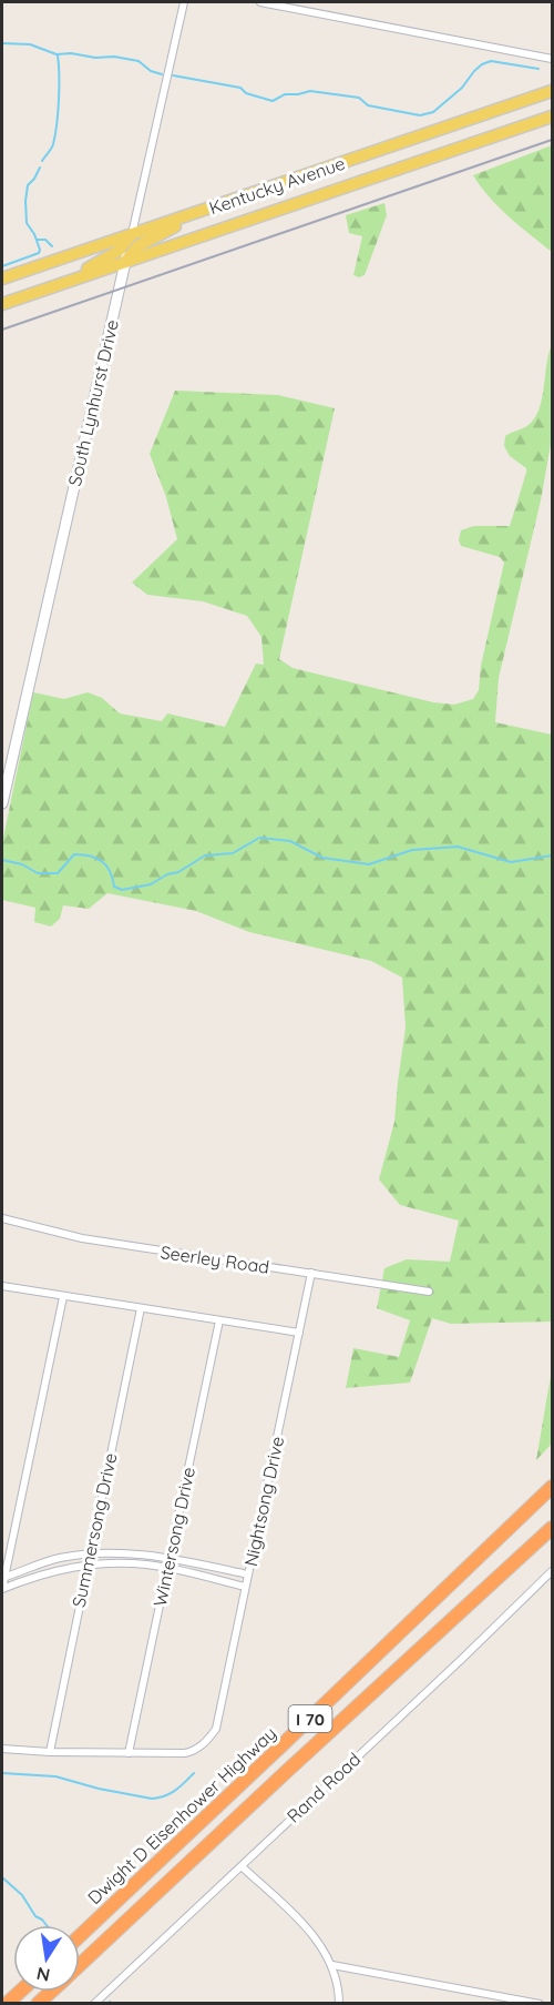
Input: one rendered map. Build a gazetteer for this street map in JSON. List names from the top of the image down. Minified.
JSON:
{"streets":{"highway":["I 70","Dwight D Eisenhower Highway"],"main road":["Kentucky Avenue","South Lynhurst Drive"],"street":["Seerley Road","Nightsong Drive","Summersong Drive","Wintersong Drive","Rand Road"]},"crossings":[["Kentucky Avenue","South Lynhurst Drive"],["Seerley Road","Nightsong Drive"],["Nightsong Drive","Wintersong Drive"]],"north":"bottom"}
